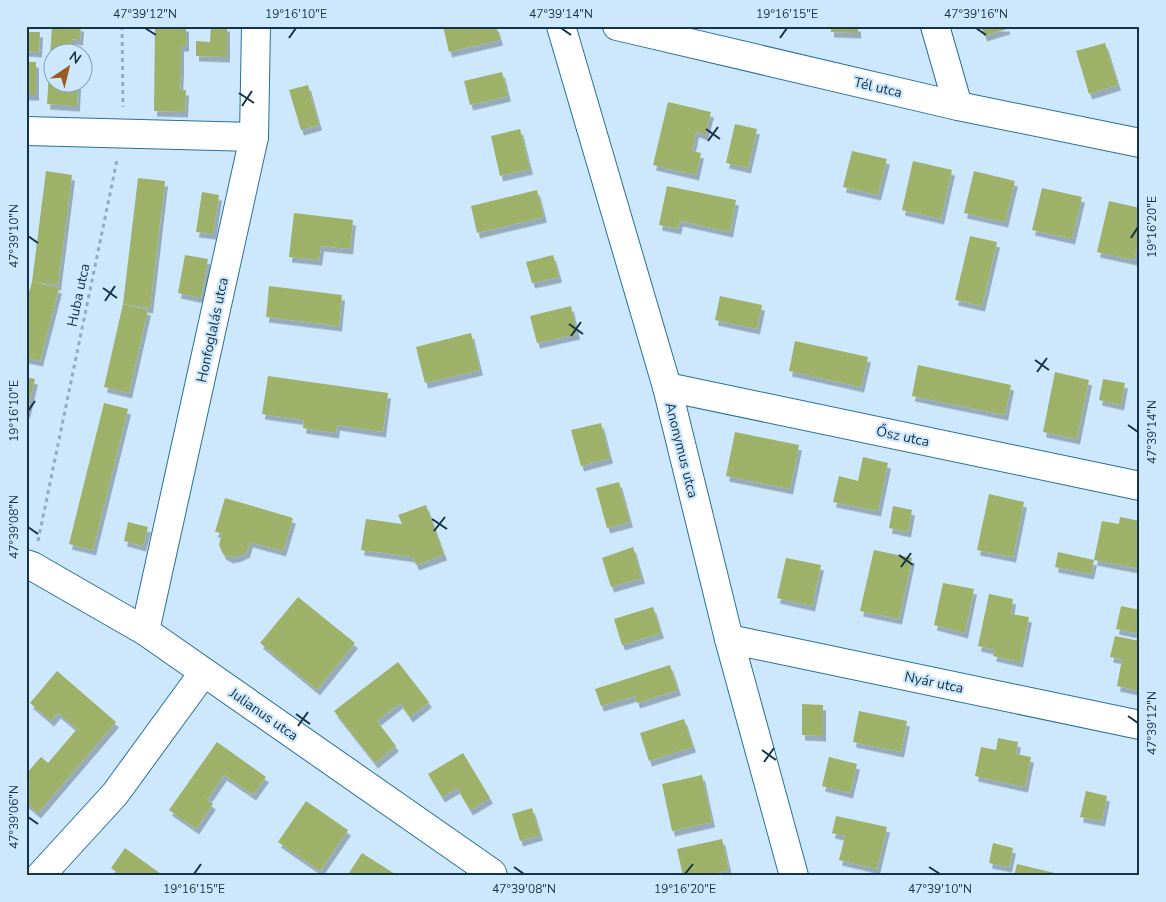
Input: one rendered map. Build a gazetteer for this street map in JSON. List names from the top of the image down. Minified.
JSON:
{"streets":{"street":["Tél utca","Honfoglalás utca","Ősz utca","Anonymus utca","Nyár utca","Julianus utca"],"path":["Huba utca"]},"crossings":[["Huba utca","Julianus utca"],["Honfoglalás utca","Julianus utca"],["Ősz utca","Anonymus utca"],["Anonymus utca","Nyár utca"]],"north":"top right","coordinates":["47°39'12\"N","19°16'10\"E","47°39'14\"N","19°16'15\"E","47°39'16\"N","19°16'20\"E","47°39'10\"N","47°39'08\"N","47°39'06\"N"]}
